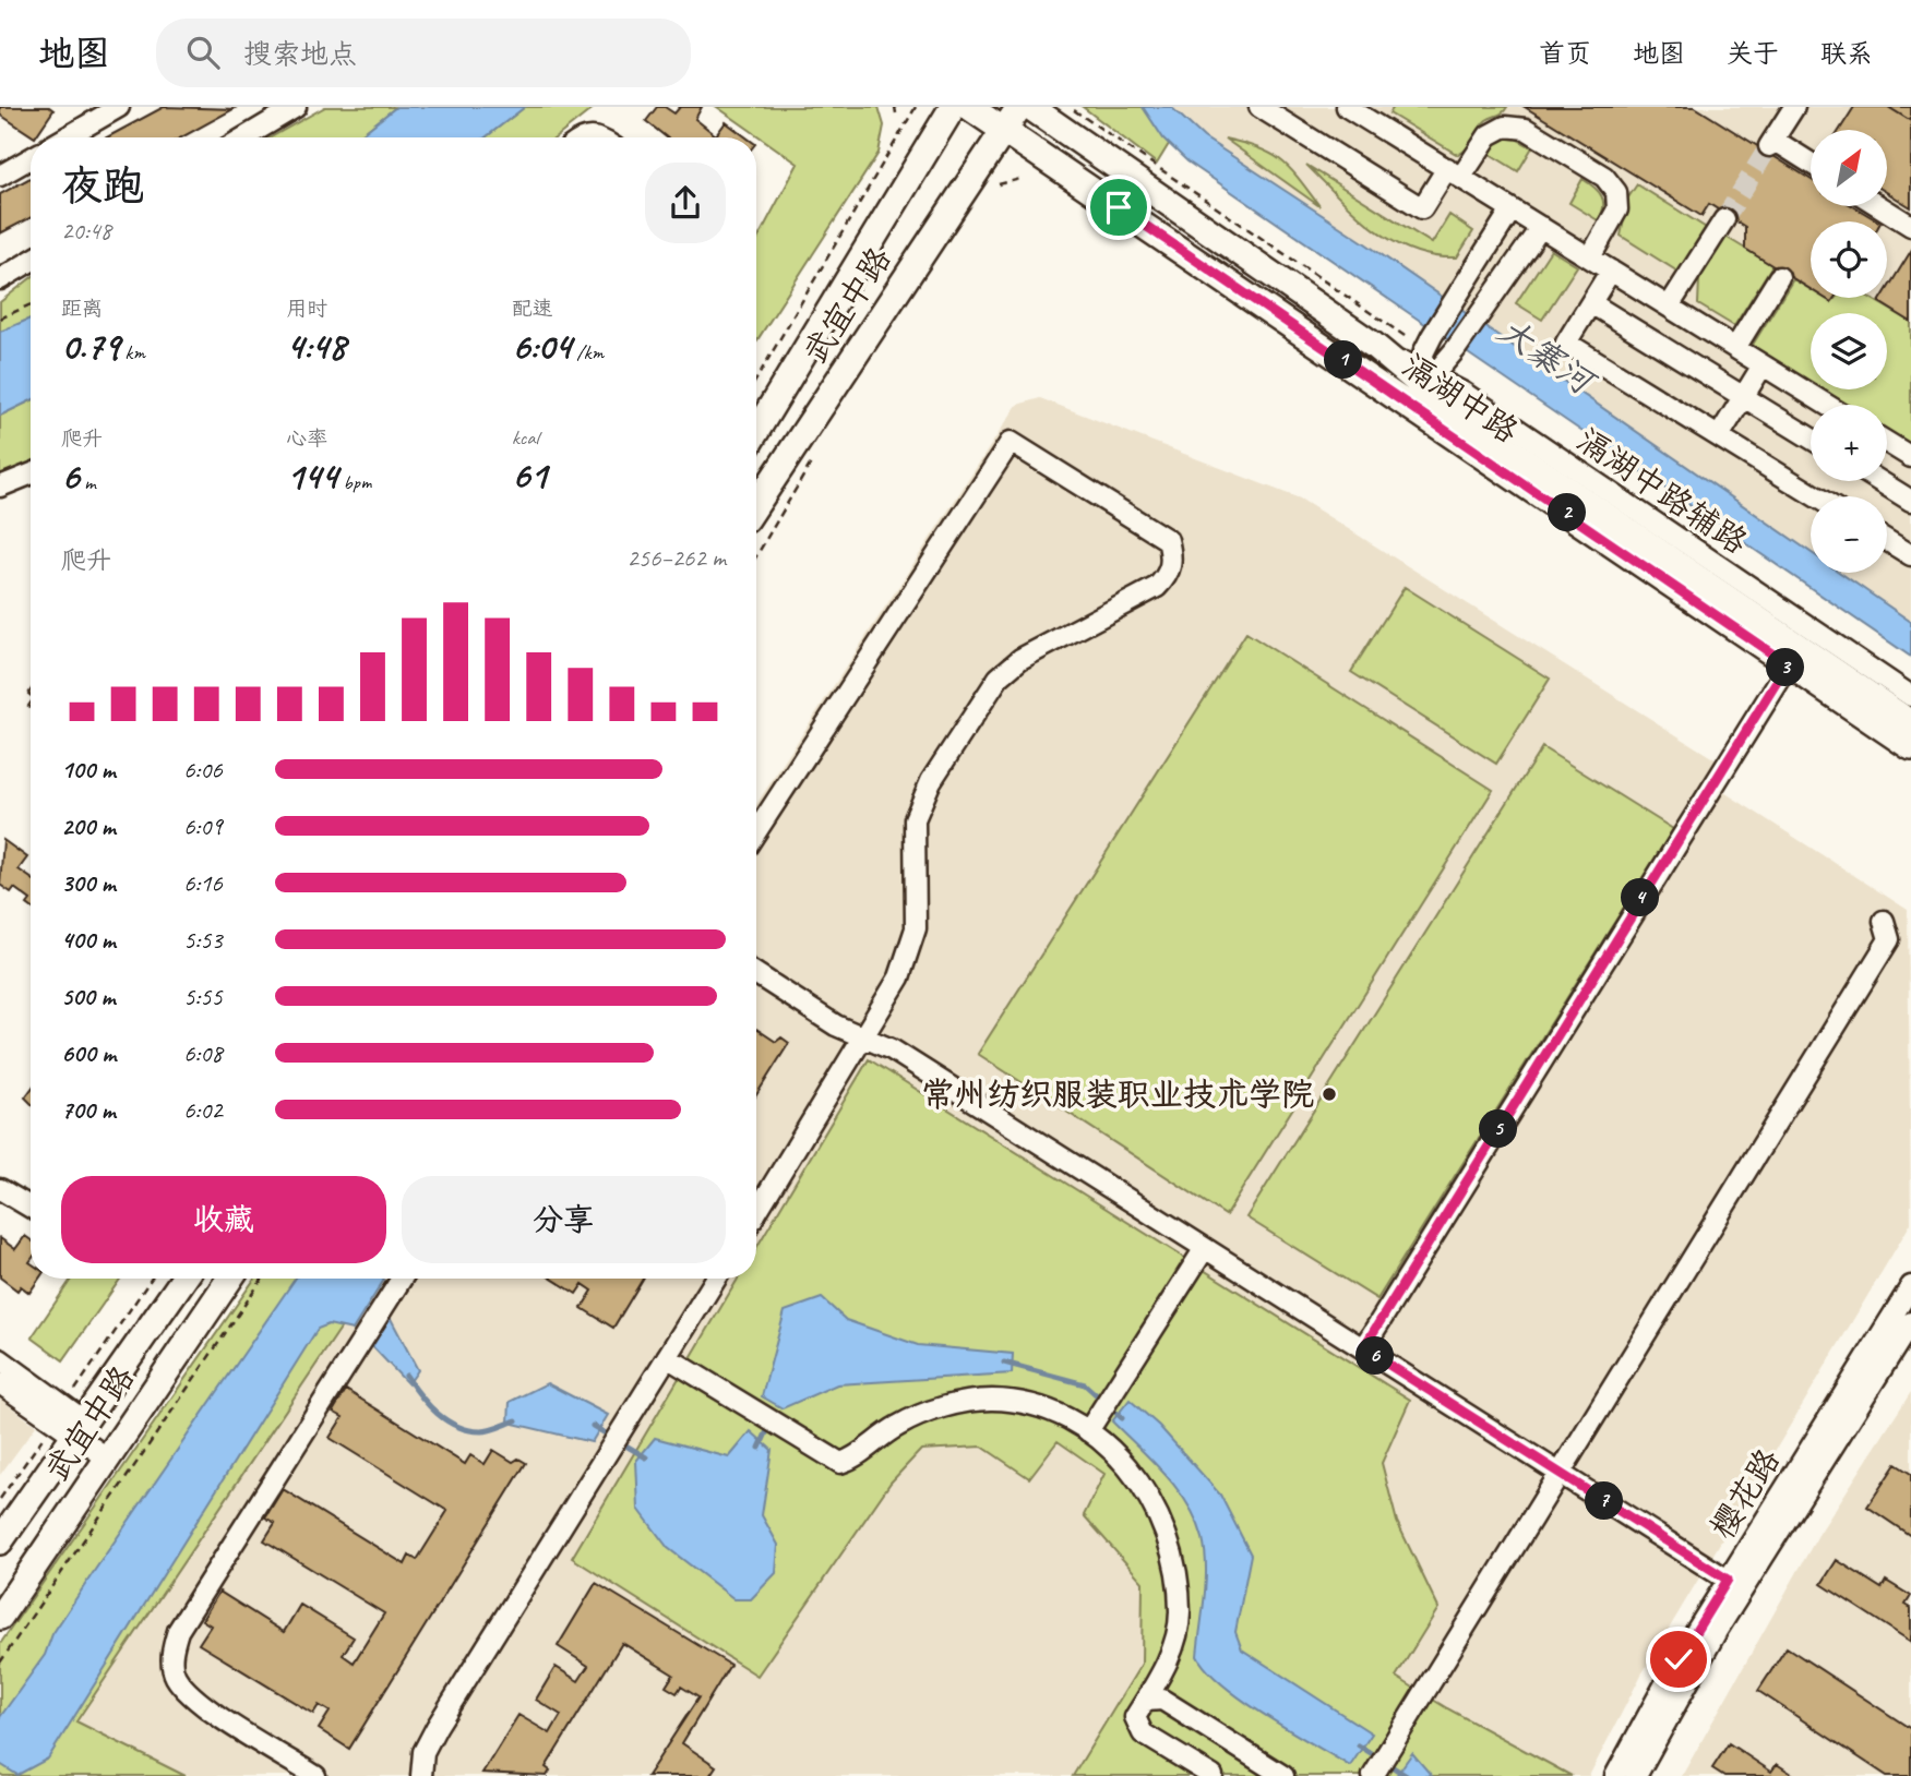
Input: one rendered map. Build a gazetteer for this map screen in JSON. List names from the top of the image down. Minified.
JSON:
{"streets":{"main road":["武宜中路","滆湖中路"],"street":["滆湖中路辅路","樱花路"]},"crossings":[["武宜中路","滆湖中路"],["滆湖中路","滆湖中路辅路"]],"water":["大寨河"],"places":["常州纺织服装职业技术学院"],"north":"top right","page":{"header":"地图","search":"搜索地点","nav":["首页","地图","关于","联系"],"map_buttons":["+","−"],"heading":["夜跑","20:48"],"stats":[["距离","0.79 km"],["用时","4:48"],["配速","6:04 /km"],["爬升","6 m"],["心率","144 bpm"],["kcal","61"]],"pins":["1","2","3","4","5","6","7"],"chart":["爬升","256–262 m"],"list":[{"name":"100 m","note":"6:06"},{"name":"200 m","note":"6:09"},{"name":"300 m","note":"6:16"},{"name":"400 m","note":"5:53"},{"name":"500 m","note":"5:55"},{"name":"600 m","note":"6:08"},{"name":"700 m","note":"6:02"}],"buttons":["收藏","分享"]}}
